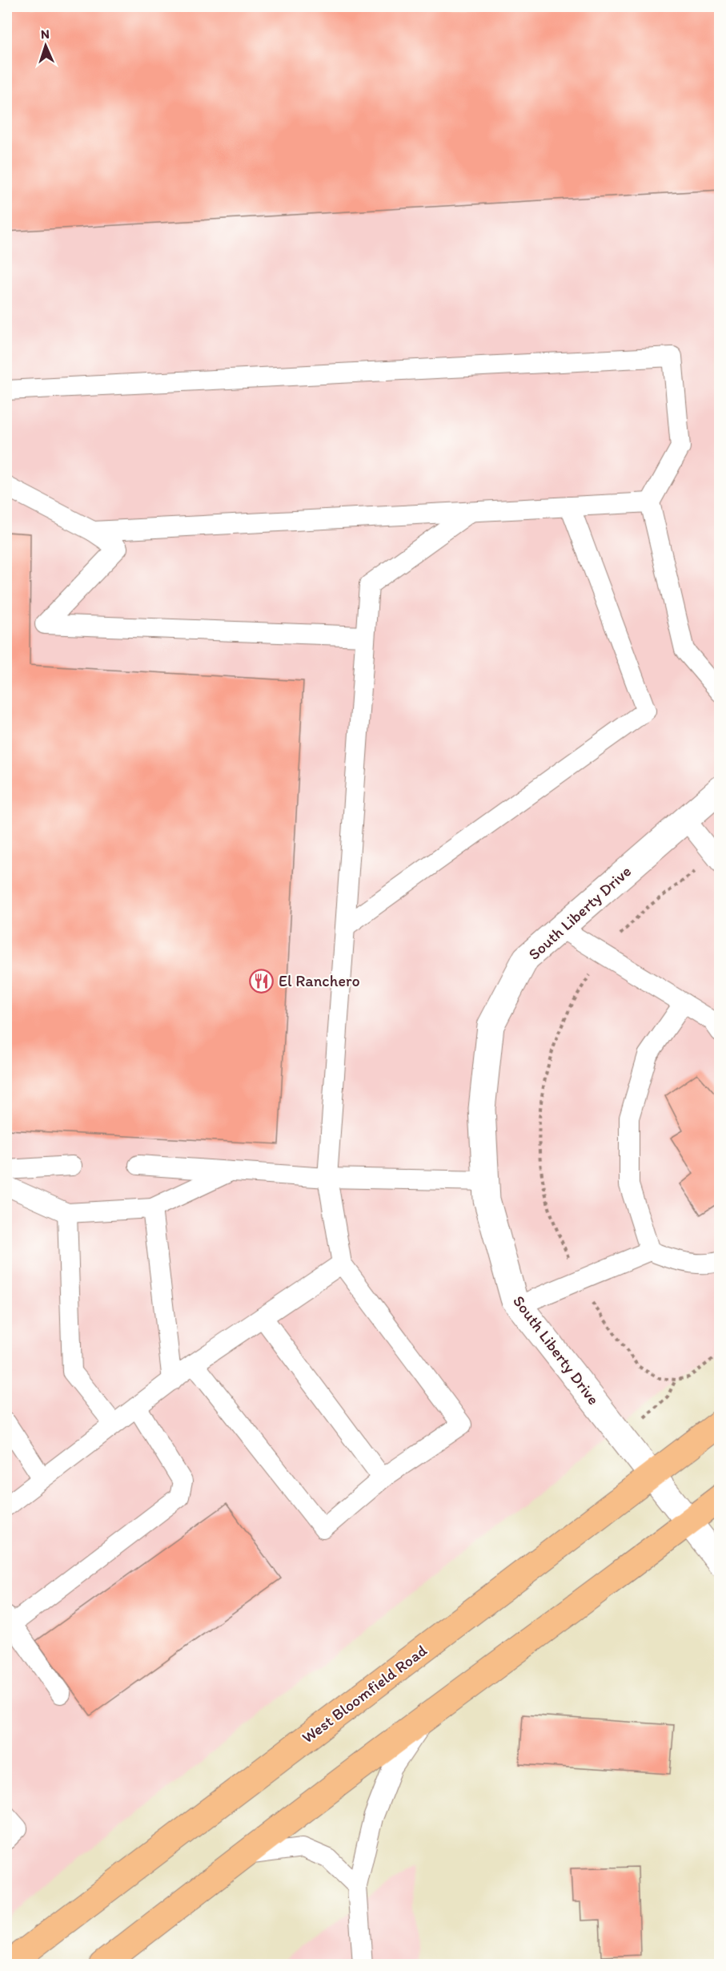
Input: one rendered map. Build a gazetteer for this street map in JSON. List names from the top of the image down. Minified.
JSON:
{"streets":{"main road":["West Bloomfield Road"],"street":["South Liberty Drive"]},"crossings":[["South Liberty Drive","West Bloomfield Road"]],"places":{"restaurant":["El Ranchero"]},"north":"top"}
